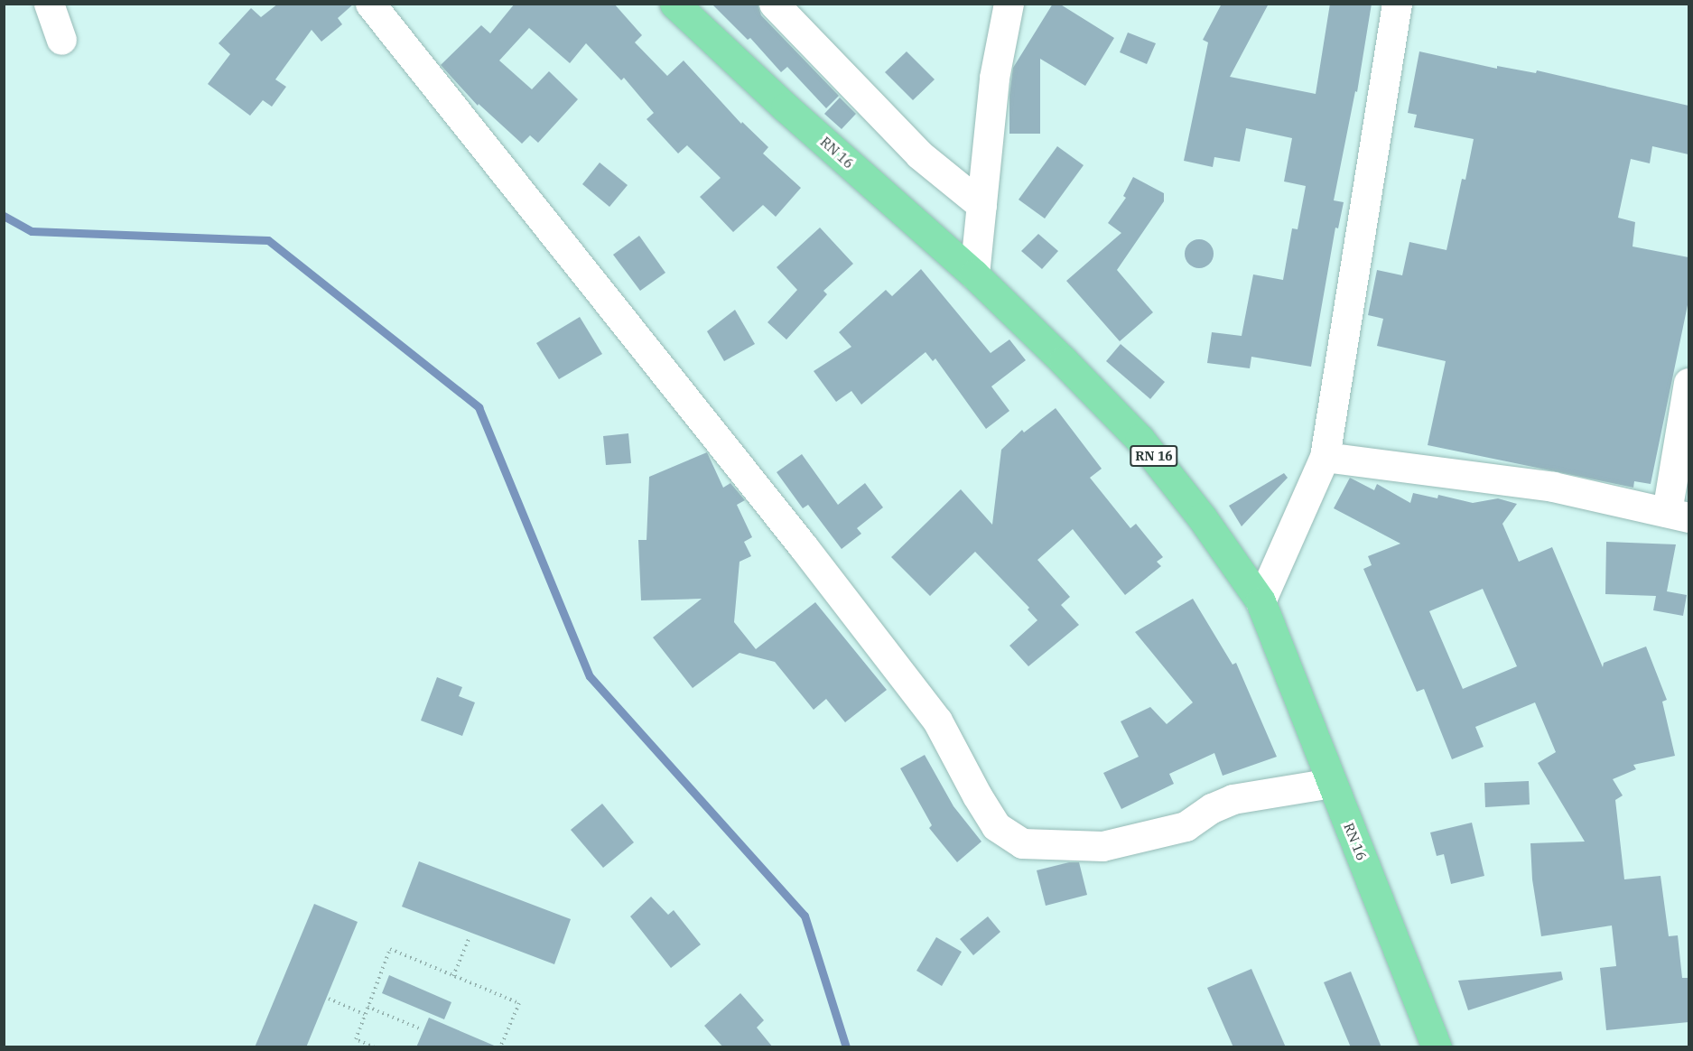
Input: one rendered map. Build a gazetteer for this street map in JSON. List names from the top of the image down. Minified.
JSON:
{"streets":{"main road":["RN 16"]}}
